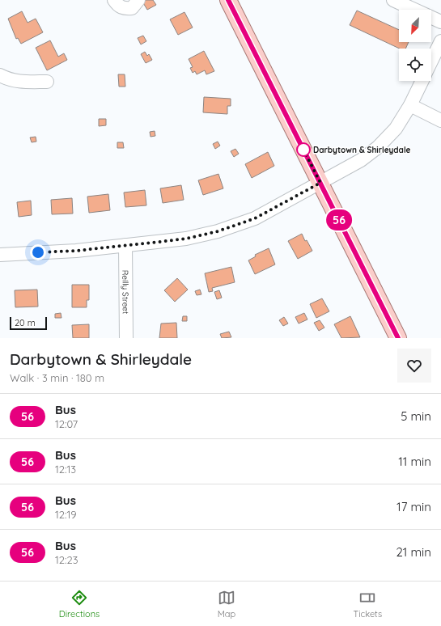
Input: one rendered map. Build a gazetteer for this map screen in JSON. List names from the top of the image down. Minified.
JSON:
{"streets":{"street":["Reilly Street"]},"places":["Darbytown & Shirleydale"],"lines":["bus line 56"],"scale_bar":"20 m","north":"bottom left","page":{"on_map":"56","scale":"20 m","heading":["Darbytown & Shirleydale","Walk · 3 min · 180 m"],"list":[{"mark":"56","name":"Bus","note":"12:07","value":"5 min"},{"mark":"56","name":"Bus","note":"12:13","value":"11 min"},{"mark":"56","name":"Bus","note":"12:19","value":"17 min"},{"mark":"56","name":"Bus","note":"12:23","value":"21 min"}],"tabs":["Directions","Map","Tickets"]}}
